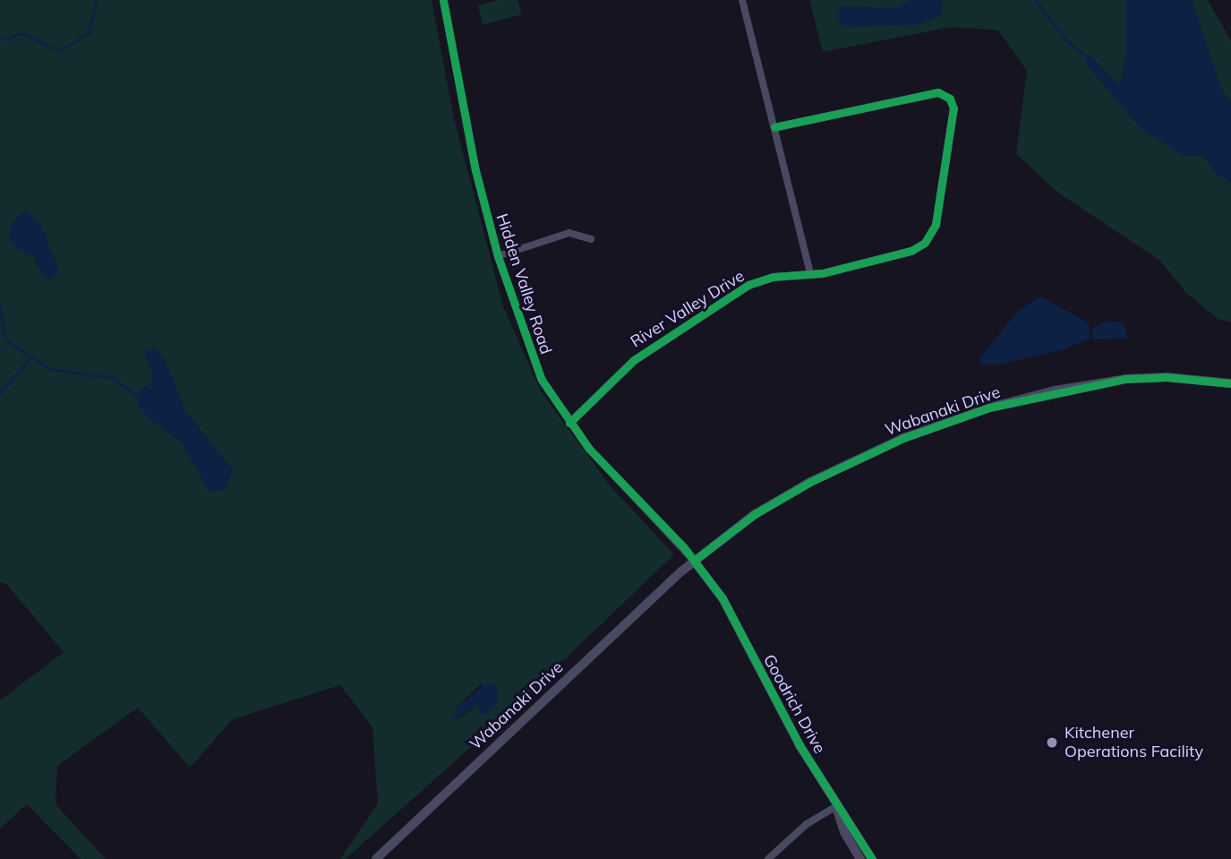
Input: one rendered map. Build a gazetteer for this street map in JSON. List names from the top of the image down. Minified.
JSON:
{"streets":{"street":["Hidden Valley Road","River Valley Drive","Wabanaki Drive","Goodrich Drive"]},"crossings":[["Hidden Valley Road","River Valley Drive"],["Hidden Valley Road","Wabanaki Drive"],["Hidden Valley Road","Goodrich Drive"],["Wabanaki Drive","Goodrich Drive"]],"places":["Kitchener Operations Facility"]}
